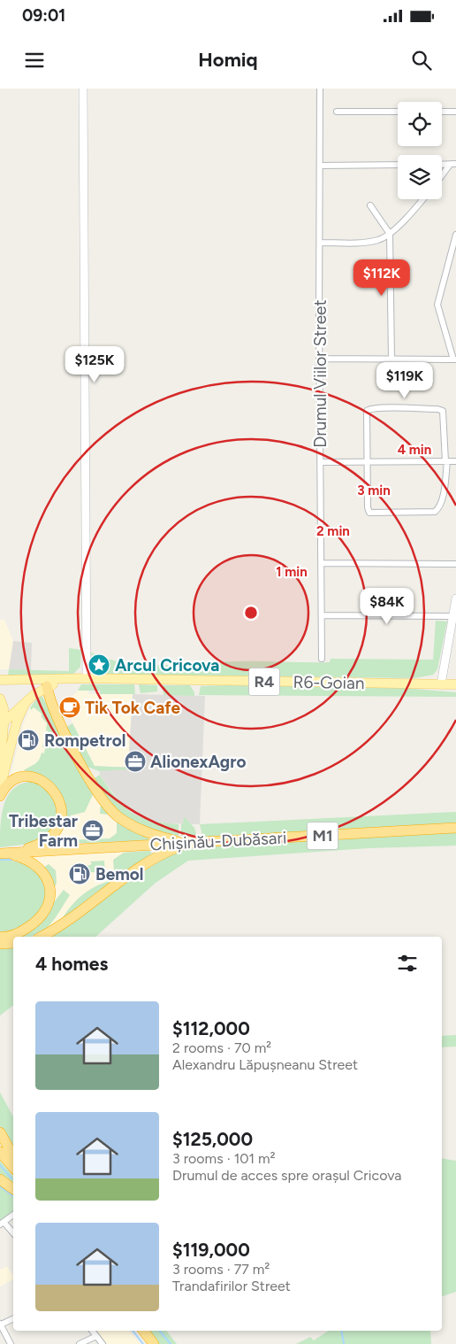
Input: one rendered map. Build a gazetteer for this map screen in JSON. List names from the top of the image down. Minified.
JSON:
{"streets":{"highway":["M1","Chișinău-Dubăsari"],"main road":["R4","R6-Goian"],"street":["Drumul Viilor Street"]},"places":{"place":["Arcul Cricova"],"cafe":["Tik Tok Cafe"],"fuel station":["Rompetrol","Bemol"],"office":["AlionexAgro","Tribestar Farm"]},"page":{"status":"09:01","header":"Homiq","price":["$112K","$125K","$119K","$84K"],"heading":"4 homes","list":[{"name":"$112,000","note":"2 rooms · 70 m² · Alexandru Lăpușneanu Street"},{"name":"$125,000","note":"3 rooms · 101 m² · Drumul de acces spre orașul Cricova"},{"name":"$119,000","note":"3 rooms · 77 m² · Trandafirilor Street"}]},"rings":["4 min","3 min","2 min","1 min"]}
